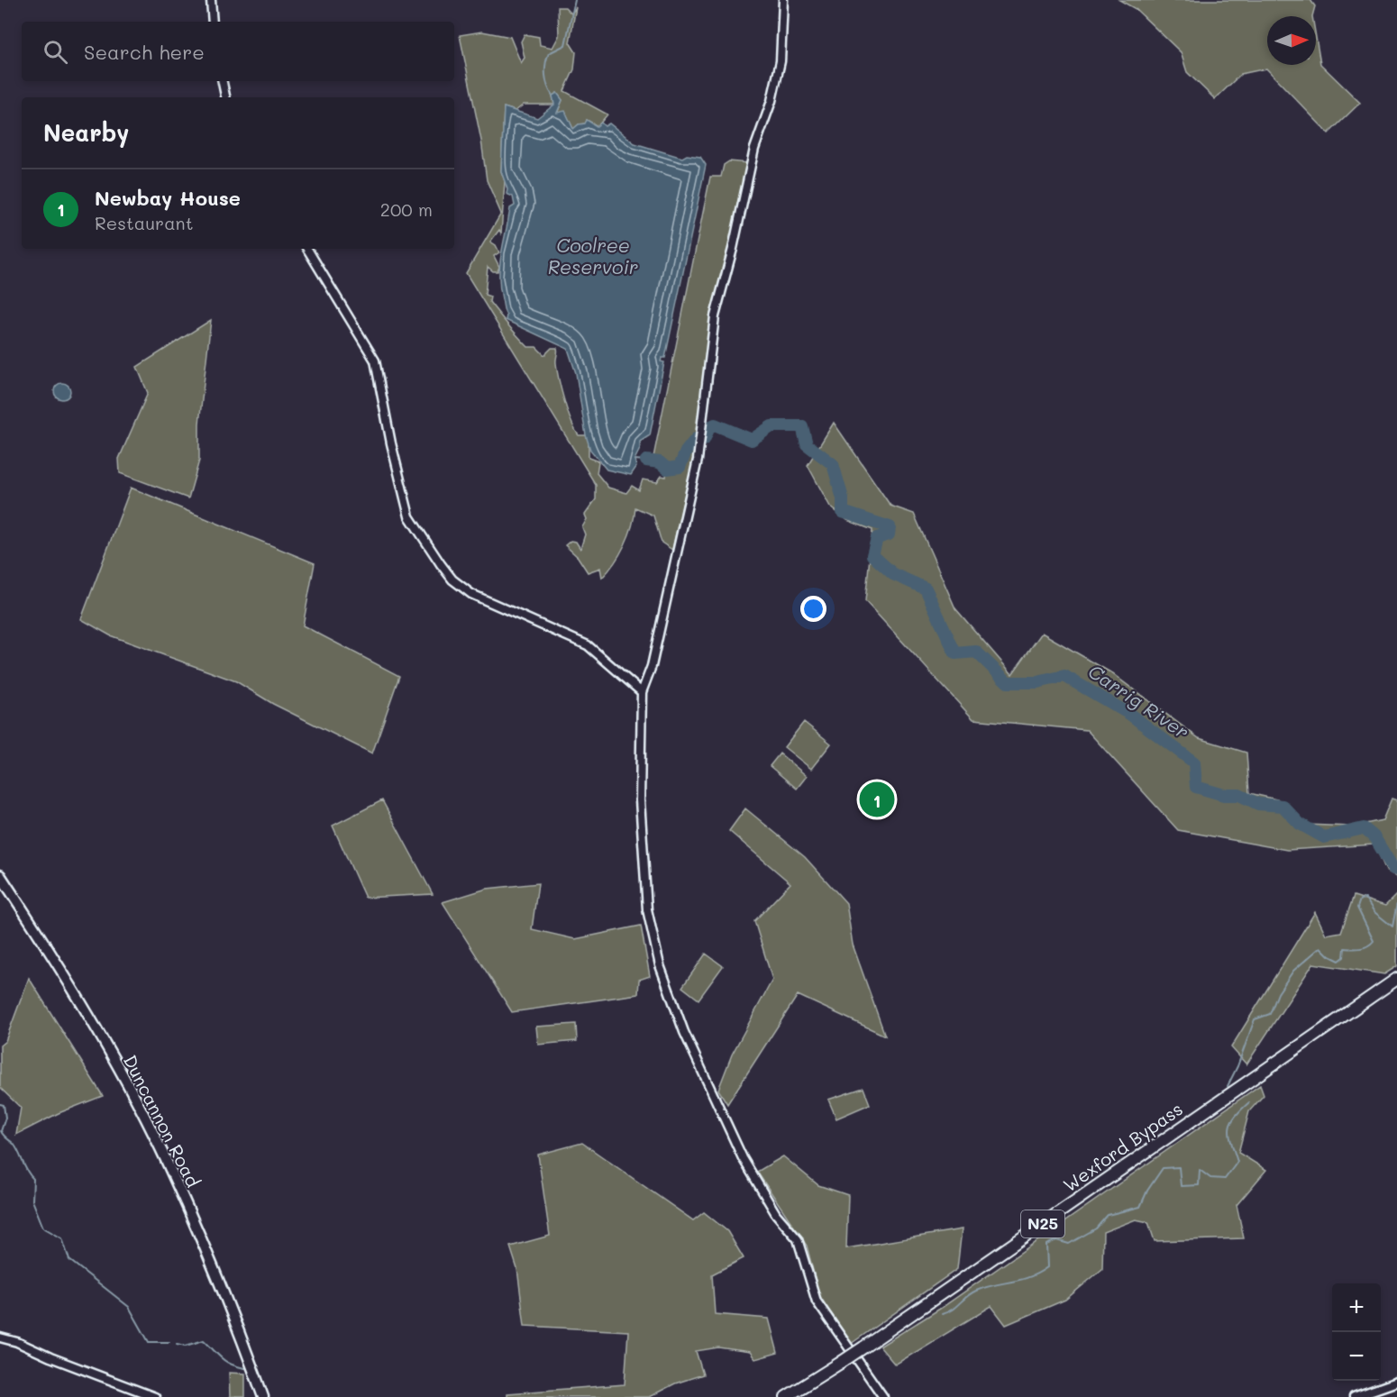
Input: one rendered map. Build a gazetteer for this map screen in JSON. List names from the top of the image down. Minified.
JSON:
{"streets":{"highway":["Wexford Bypass","N25"],"main road":["Duncannon Road"]},"water":["Coolree Reservoir","Carrig River"],"north":"right","page":{"search":"Search here","heading":"Nearby","list":[{"mark":"1","name":"Newbay House","note":"Restaurant","value":"200 m"}],"pins":"1","map_buttons":["+","−"]}}
